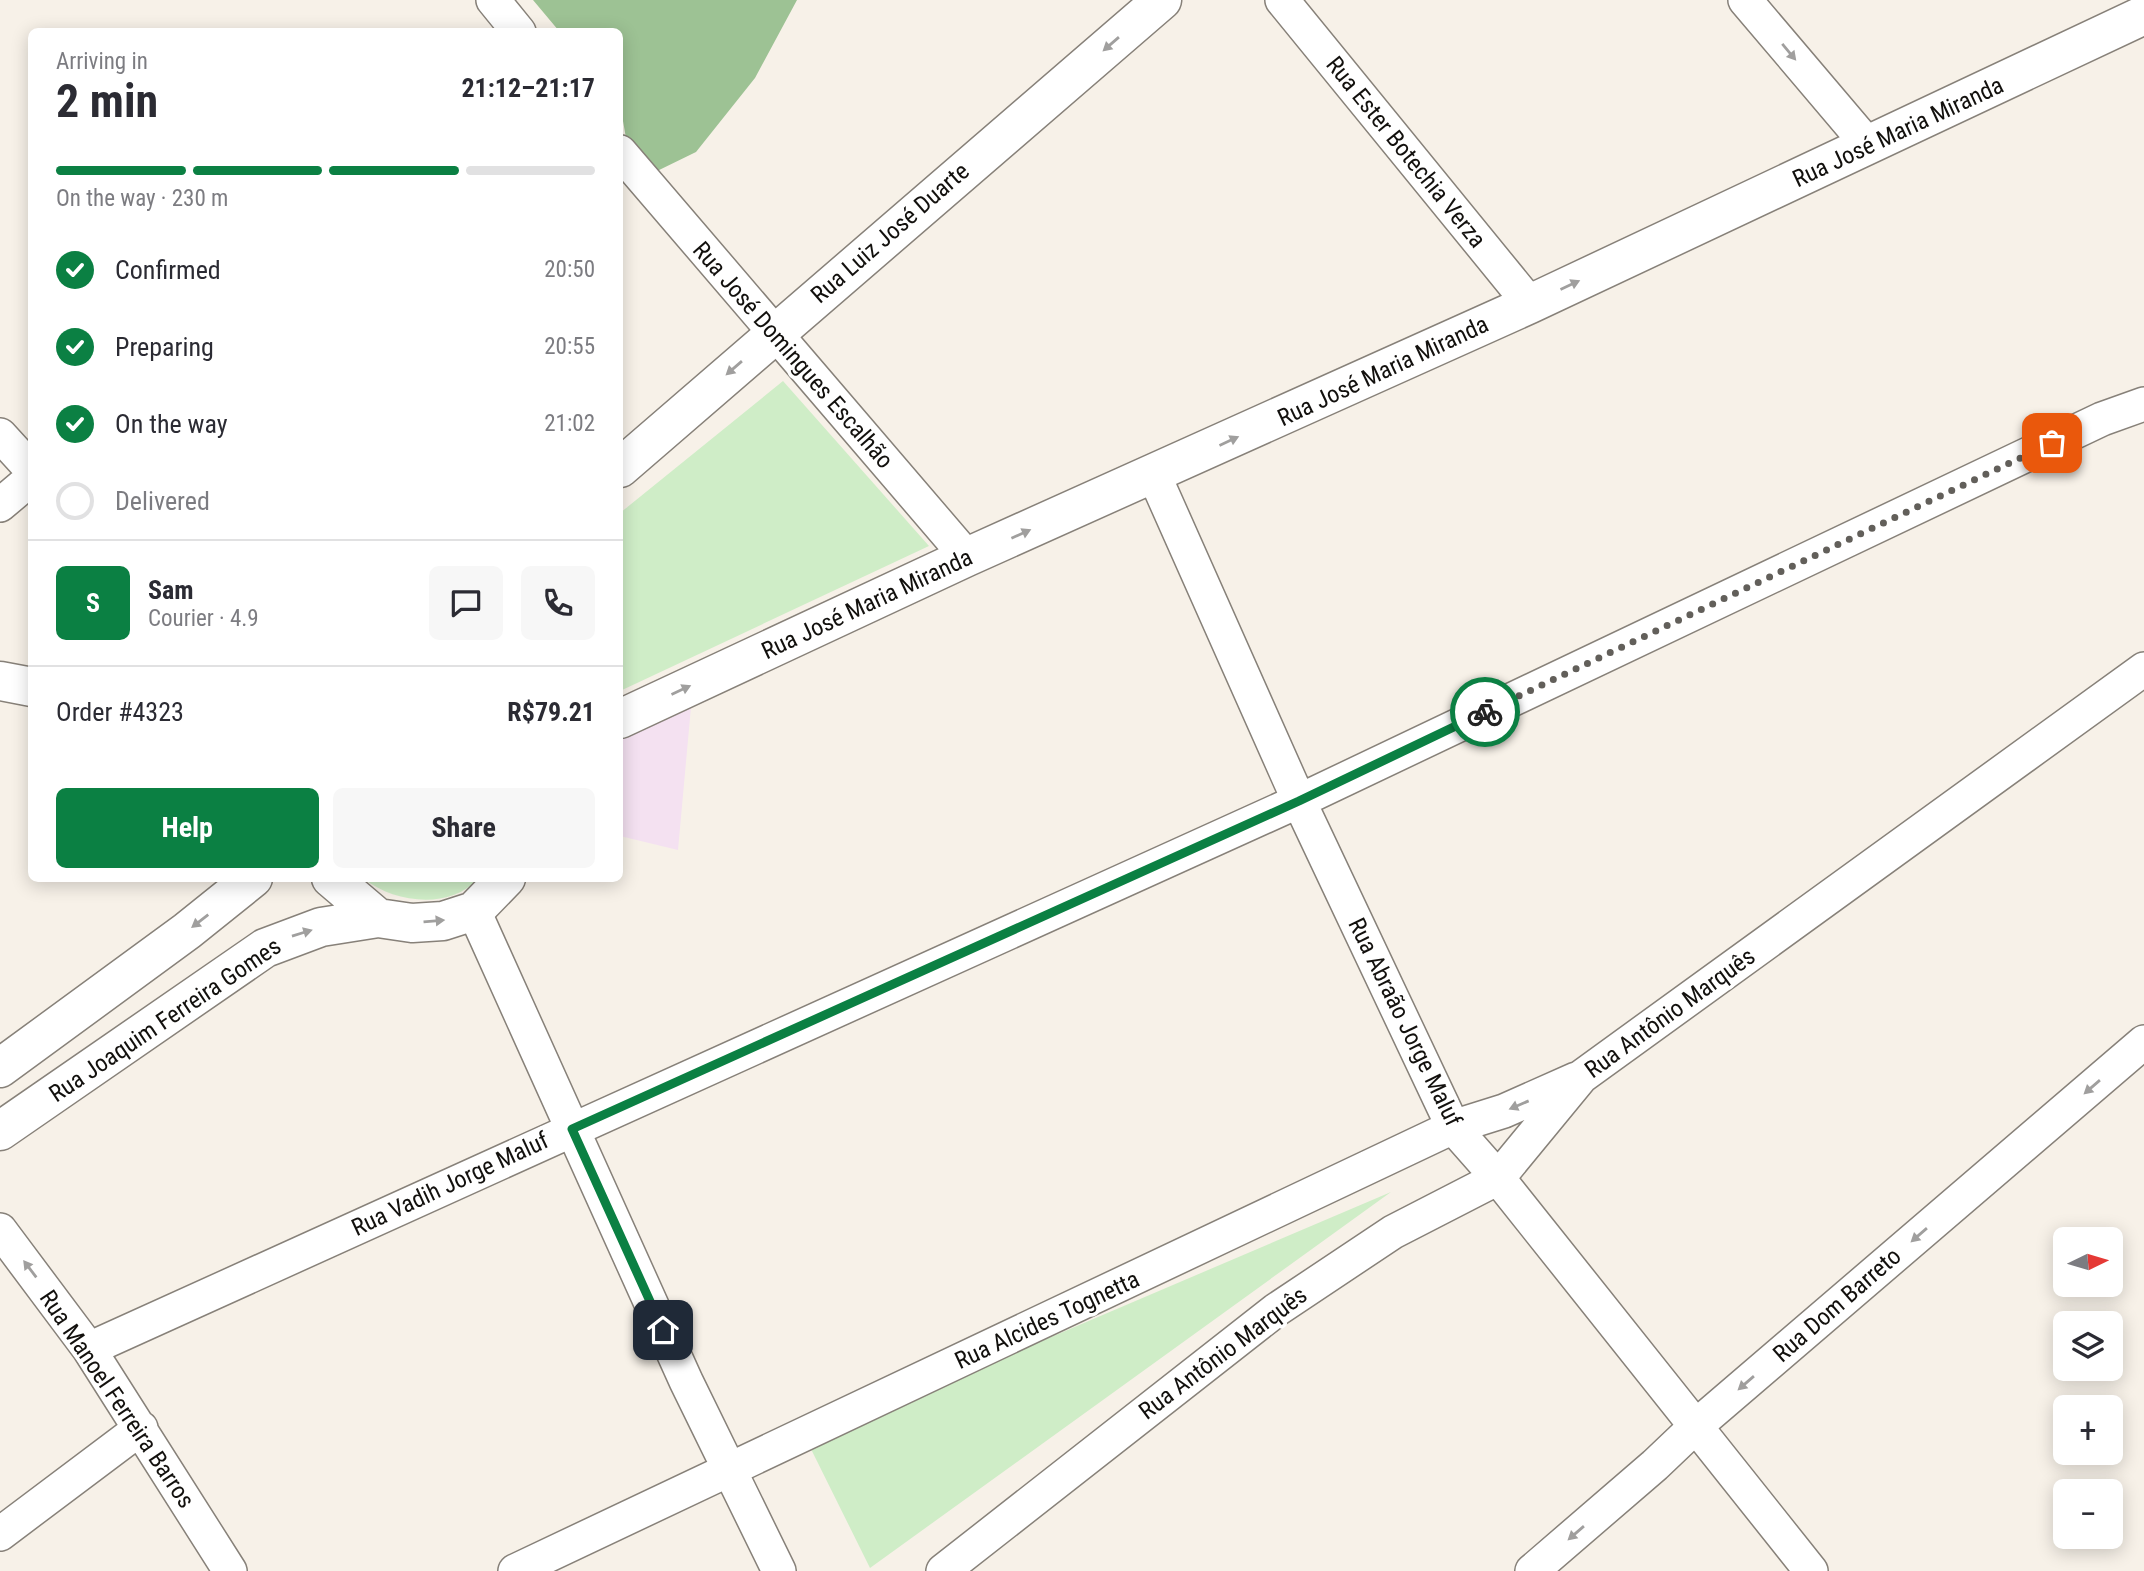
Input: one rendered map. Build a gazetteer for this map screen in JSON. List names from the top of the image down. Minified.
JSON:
{"streets":{"main road":["Rua José Maria Miranda","Rua Luiz José Duarte","Rua Joaquim Ferreira Gomes"],"street":["Rua Ester Botechia Verza","Rua José Domingues Escalhão","Rua Antônio Marquês","Rua Abraão Jorge Maluf","Rua Vadih Jorge Maluf","Rua Dom Barreto","Rua Alcides Tognetta","Rua Manoel Ferreira Barros"]},"crossings":[["Rua José Maria Miranda","Rua Ester Botechia Verza"],["Rua José Maria Miranda","Rua José Domingues Escalhão"],["Rua José Maria Miranda","Rua Abraão Jorge Maluf"],["Rua Luiz José Duarte","Rua José Domingues Escalhão"],["Rua Antônio Marquês","Rua Abraão Jorge Maluf"],["Rua Antônio Marquês","Rua Alcides Tognetta"],["Rua Abraão Jorge Maluf","Rua Vadih Jorge Maluf"],["Rua Abraão Jorge Maluf","Rua Dom Barreto"],["Rua Abraão Jorge Maluf","Rua Alcides Tognetta"],["Rua Vadih Jorge Maluf","Rua Manoel Ferreira Barros"]],"one_way":["Rua José Maria Miranda","Rua Luiz José Duarte","Rua Dom Barreto","Rua Manoel Ferreira Barros"],"north":"right","page":{"heading":["2 min","Arriving in","21:12–21:17"],"panel":["Sam","Courier · 4.9","Order #4323","R$79.21"],"bar":"On the way · 230 m","list":[["Confirmed","20:50"],["Preparing","20:55"],["On the way","21:02"],"Delivered"],"round":"S","buttons":["Help","Share"],"map_buttons":["+","−"]}}
